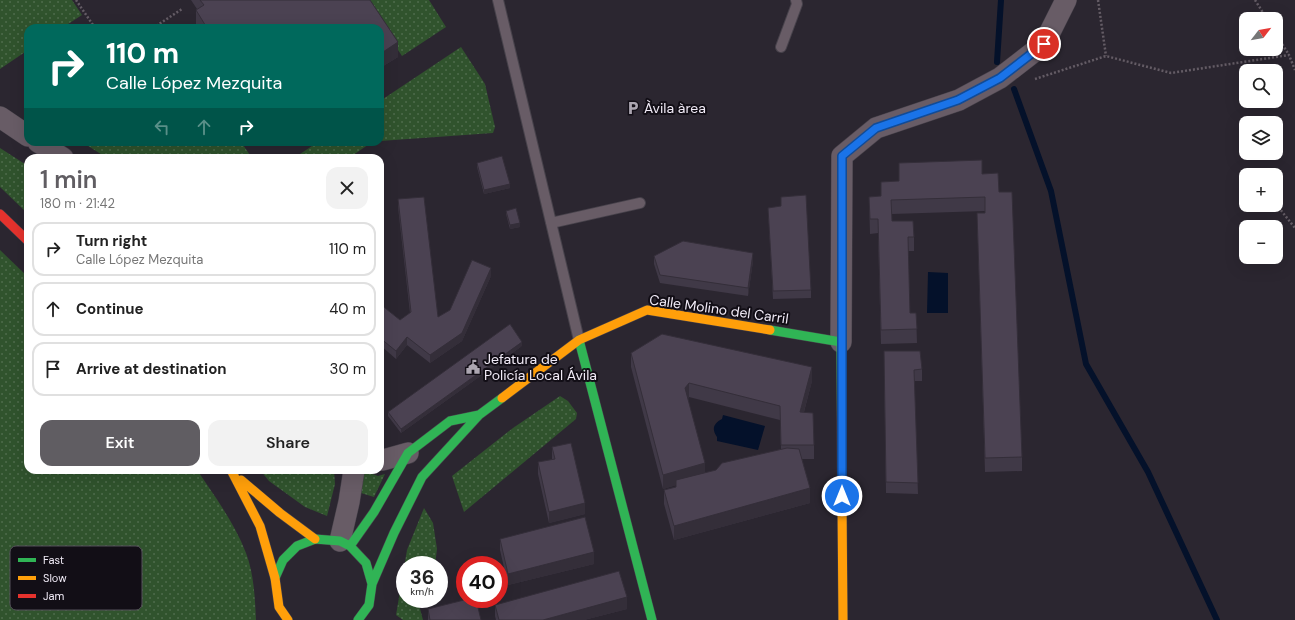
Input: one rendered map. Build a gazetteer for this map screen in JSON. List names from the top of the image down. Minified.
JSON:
{"streets":{"main road":["Calle Molino del Carril"]},"places":{"parking":["Àvila àrea"],"public building":["Jefatura de Policía Local Ávila"]},"legend":["Fast","Slow","Jam"],"north":"top right","page":{"map_buttons":["+","−"],"turn":["110 m","Calle López Mezquita"],"heading":["1 min","180 m · 21:42"],"list":[{"name":"Turn right","note":"Calle López Mezquita","value":"110 m"},{"name":"Continue","value":"40 m"},{"name":"Arrive at destination","value":"30 m"}],"buttons":["Exit","Share"],"speed":"36 km/h","limit":"40"}}
